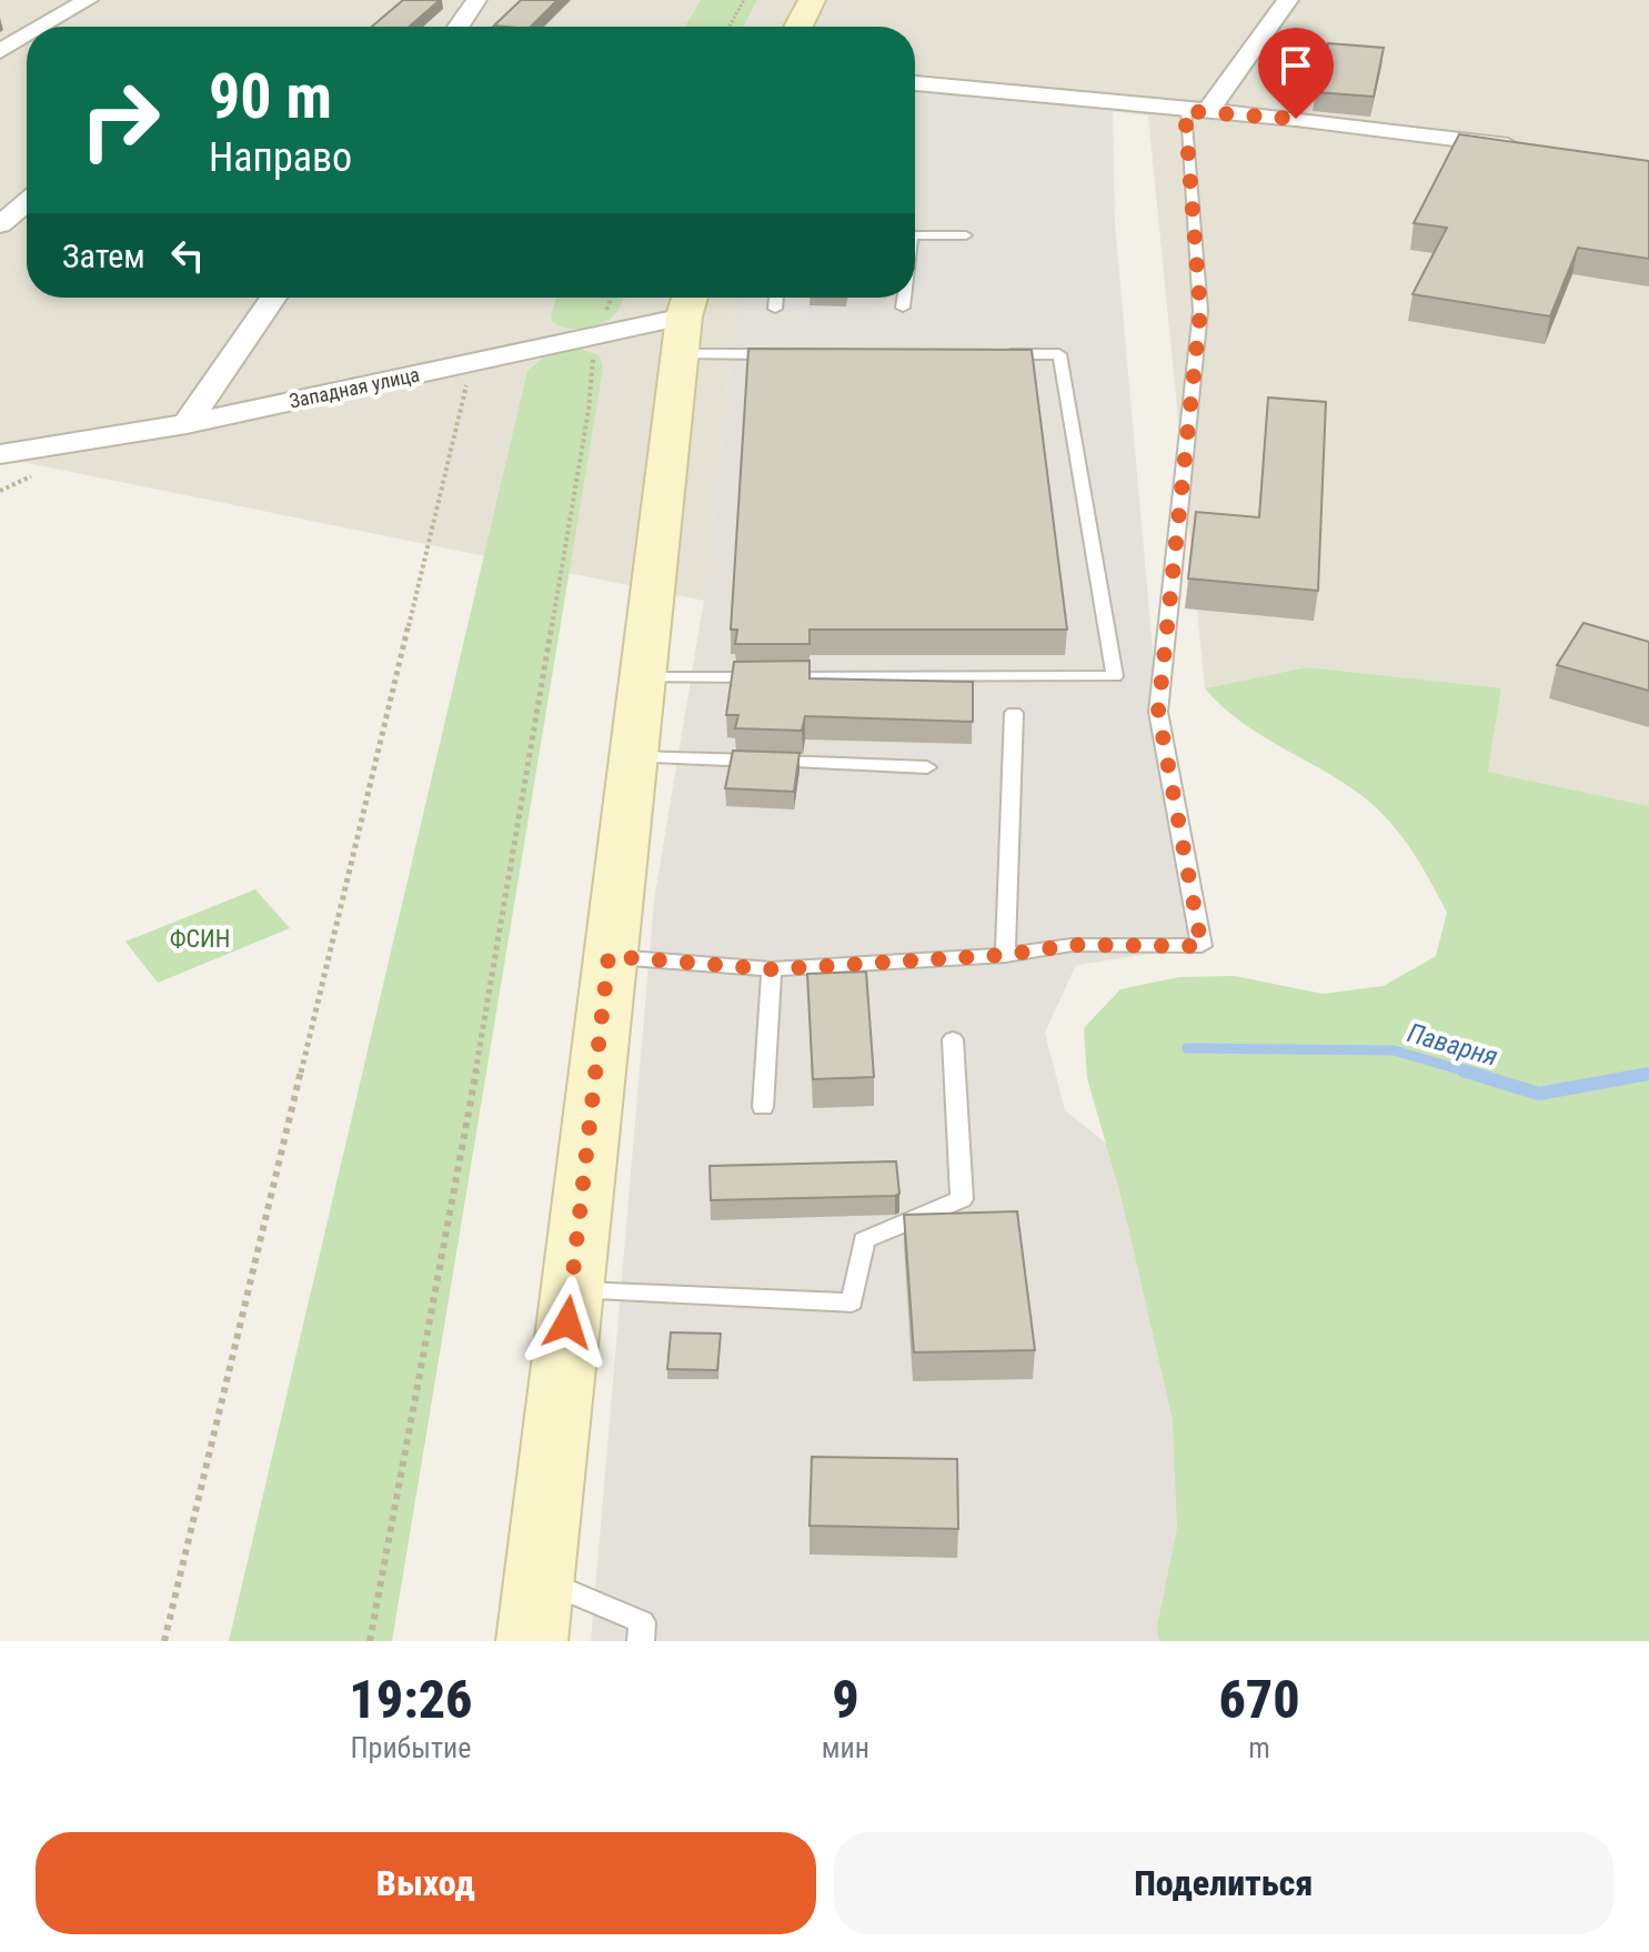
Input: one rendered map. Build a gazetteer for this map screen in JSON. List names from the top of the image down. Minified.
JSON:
{"streets":{"street":["Западная улица"]},"water":["Паварня"],"parks":["ФСИН"],"page":{"turn":["90 m","Направо"],"then":"Затем","eta":["19:26","Прибытие","9","мин","670","m"],"buttons":["Выход","Поделиться"]}}
